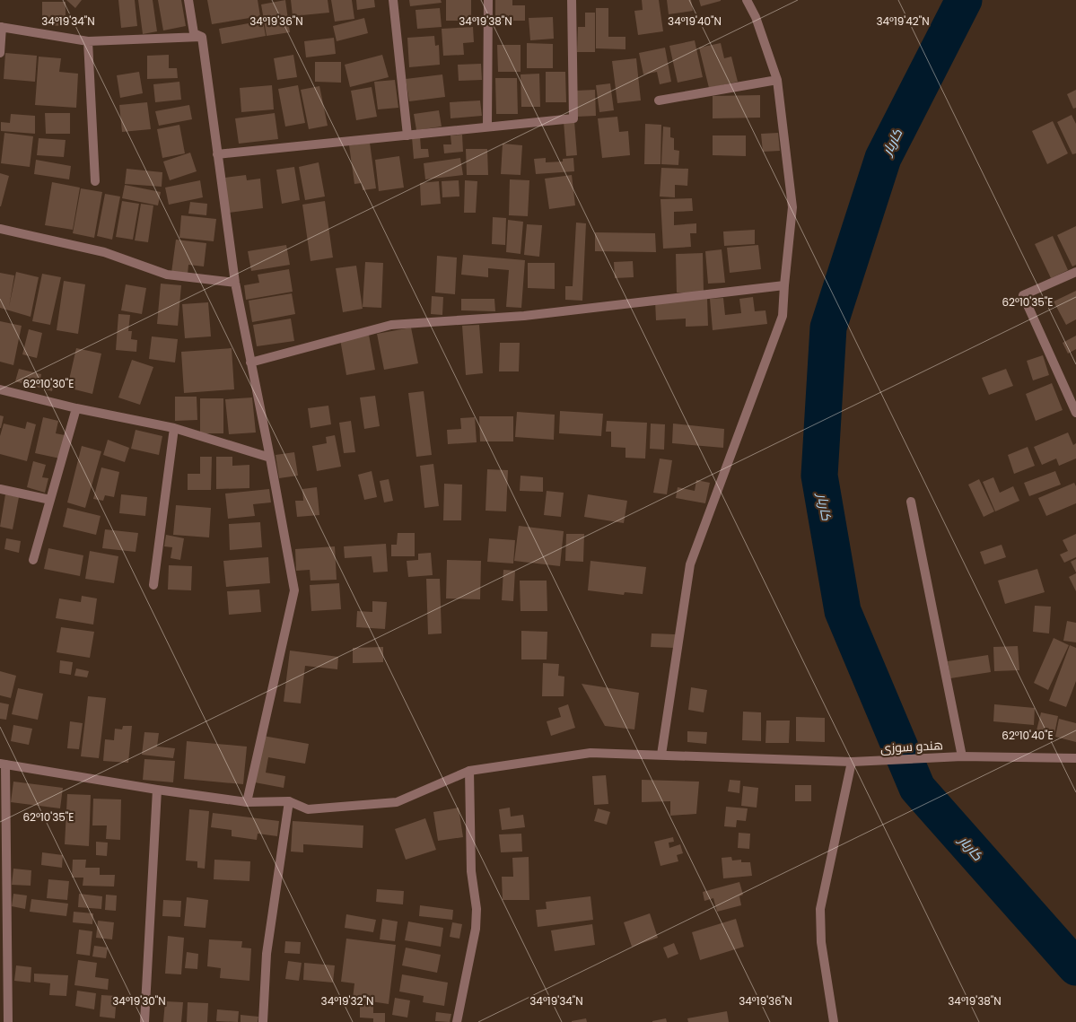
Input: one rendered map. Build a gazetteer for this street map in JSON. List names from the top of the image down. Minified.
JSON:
{"streets":{"street":["هندو سوزی"]},"water":["کاربار"],"coordinates":["34°19'34\"N","34°19'36\"N","34°19'38\"N","34°19'40\"N","34°19'42\"N","62°10'35\"E","62°10'30\"E","62°10'40\"E","34°19'30\"N","34°19'32\"N"]}
